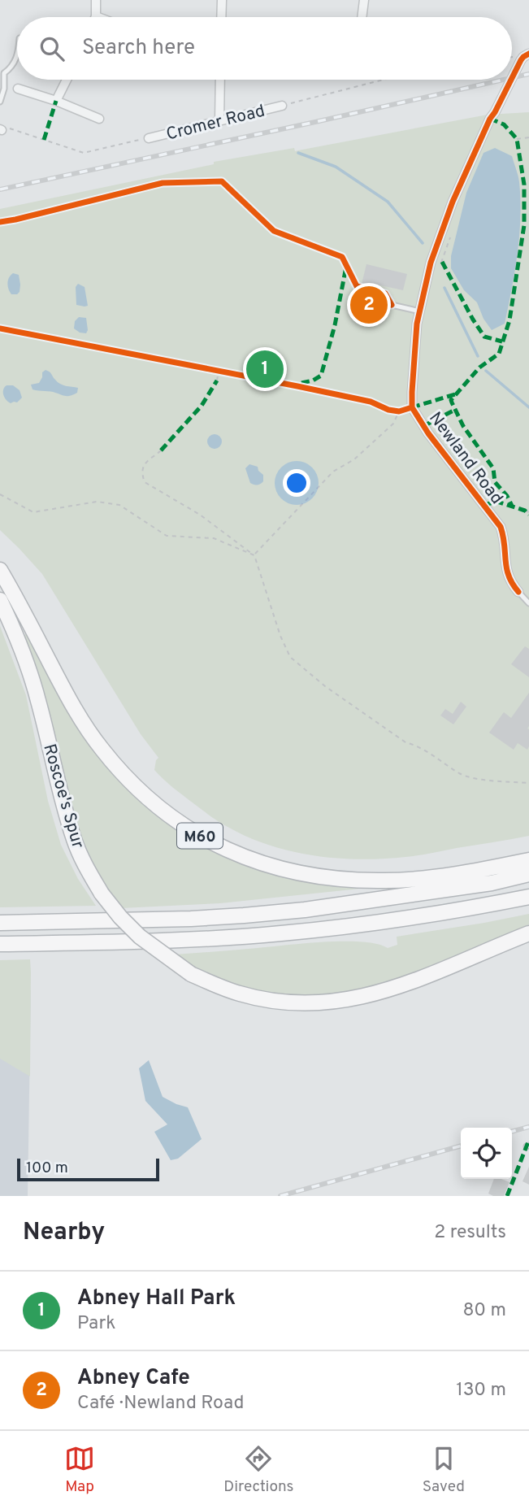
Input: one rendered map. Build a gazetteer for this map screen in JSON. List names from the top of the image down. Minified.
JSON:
{"streets":{"highway":["Roscoe's Spur","M60"],"street":["Cromer Road","Newland Road"]},"scale_bar":"100 m","page":{"search":"Search here","pins":["2","1"],"scale":"100 m","heading":["Nearby","2 results"],"list":[{"mark":"1","name":"Abney Hall Park","note":"Park","value":"80 m"},{"mark":"2","name":"Abney Cafe","note":"Café · Newland Road","value":"130 m"}],"nav":["Map","Directions","Saved"]}}
